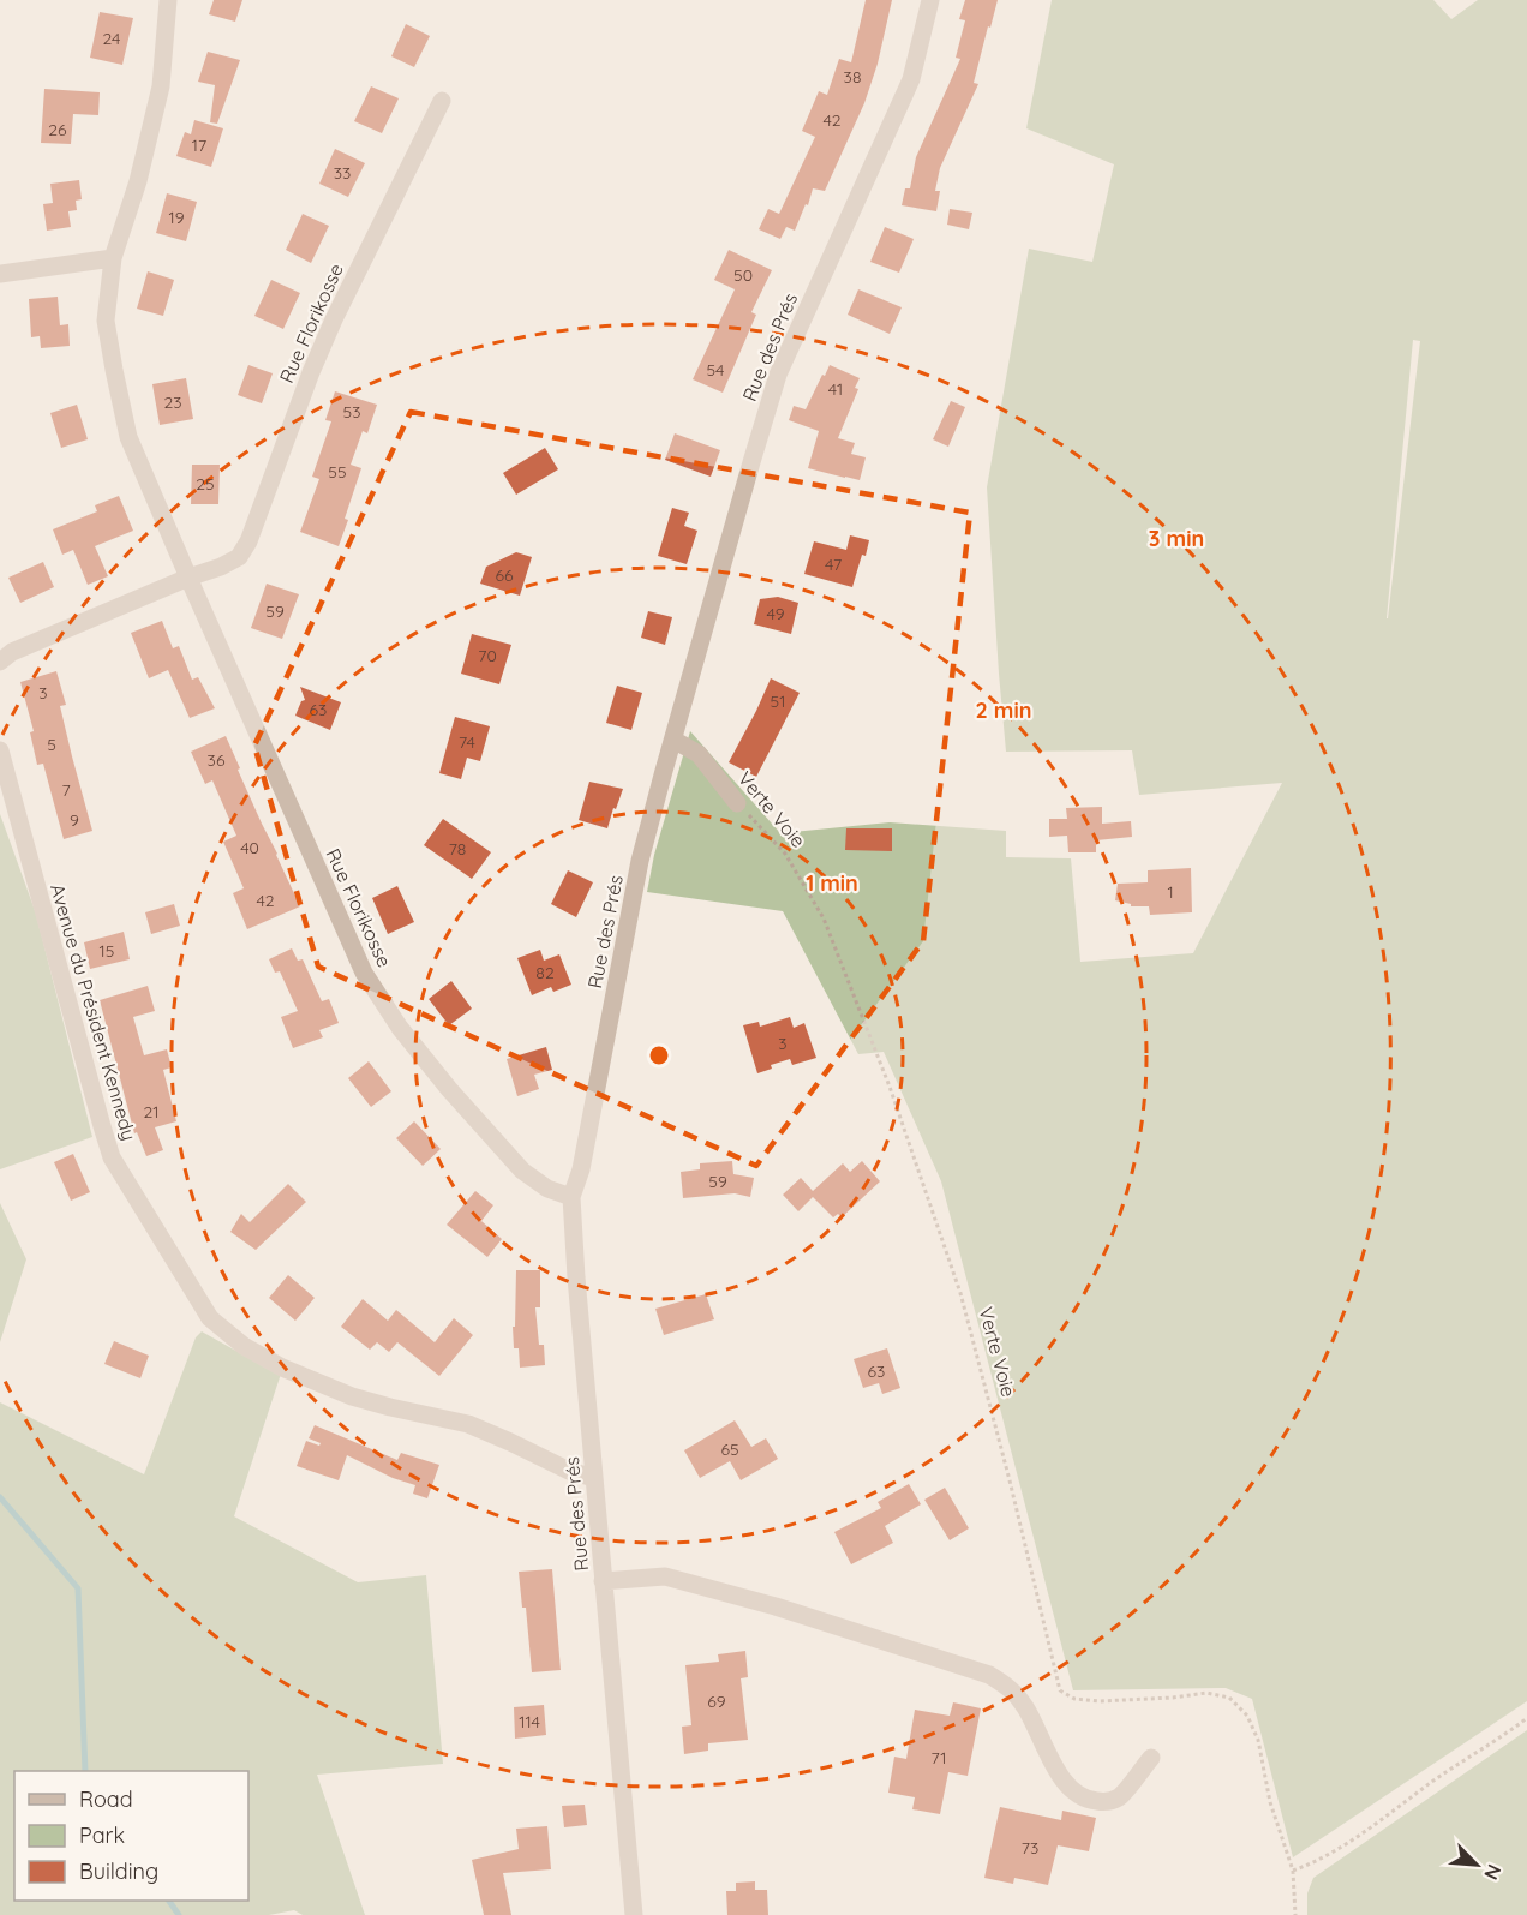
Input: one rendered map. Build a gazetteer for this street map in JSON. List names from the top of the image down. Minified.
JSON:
{"streets":{"street":["Rue Florikosse","Rue des Prés","Verte Voie","Avenue du Président Kennedy"]},"crossings":[["Rue Florikosse","Rue des Prés"],["Rue des Prés","Verte Voie"],["Rue des Prés","Avenue du Président Kennedy"]],"house_numbers":["24","38","42","26","17","33","19","50","54","41","23","53","55","25","47","66","59","49","70","3","51","63","74","5","36","7","9","40","78","1","42","15","82","3","21","59","63","65","69","114","71","73"],"legend":["Road","Park","Building"],"north":"bottom right","rings":["3 min","2 min","1 min"]}
